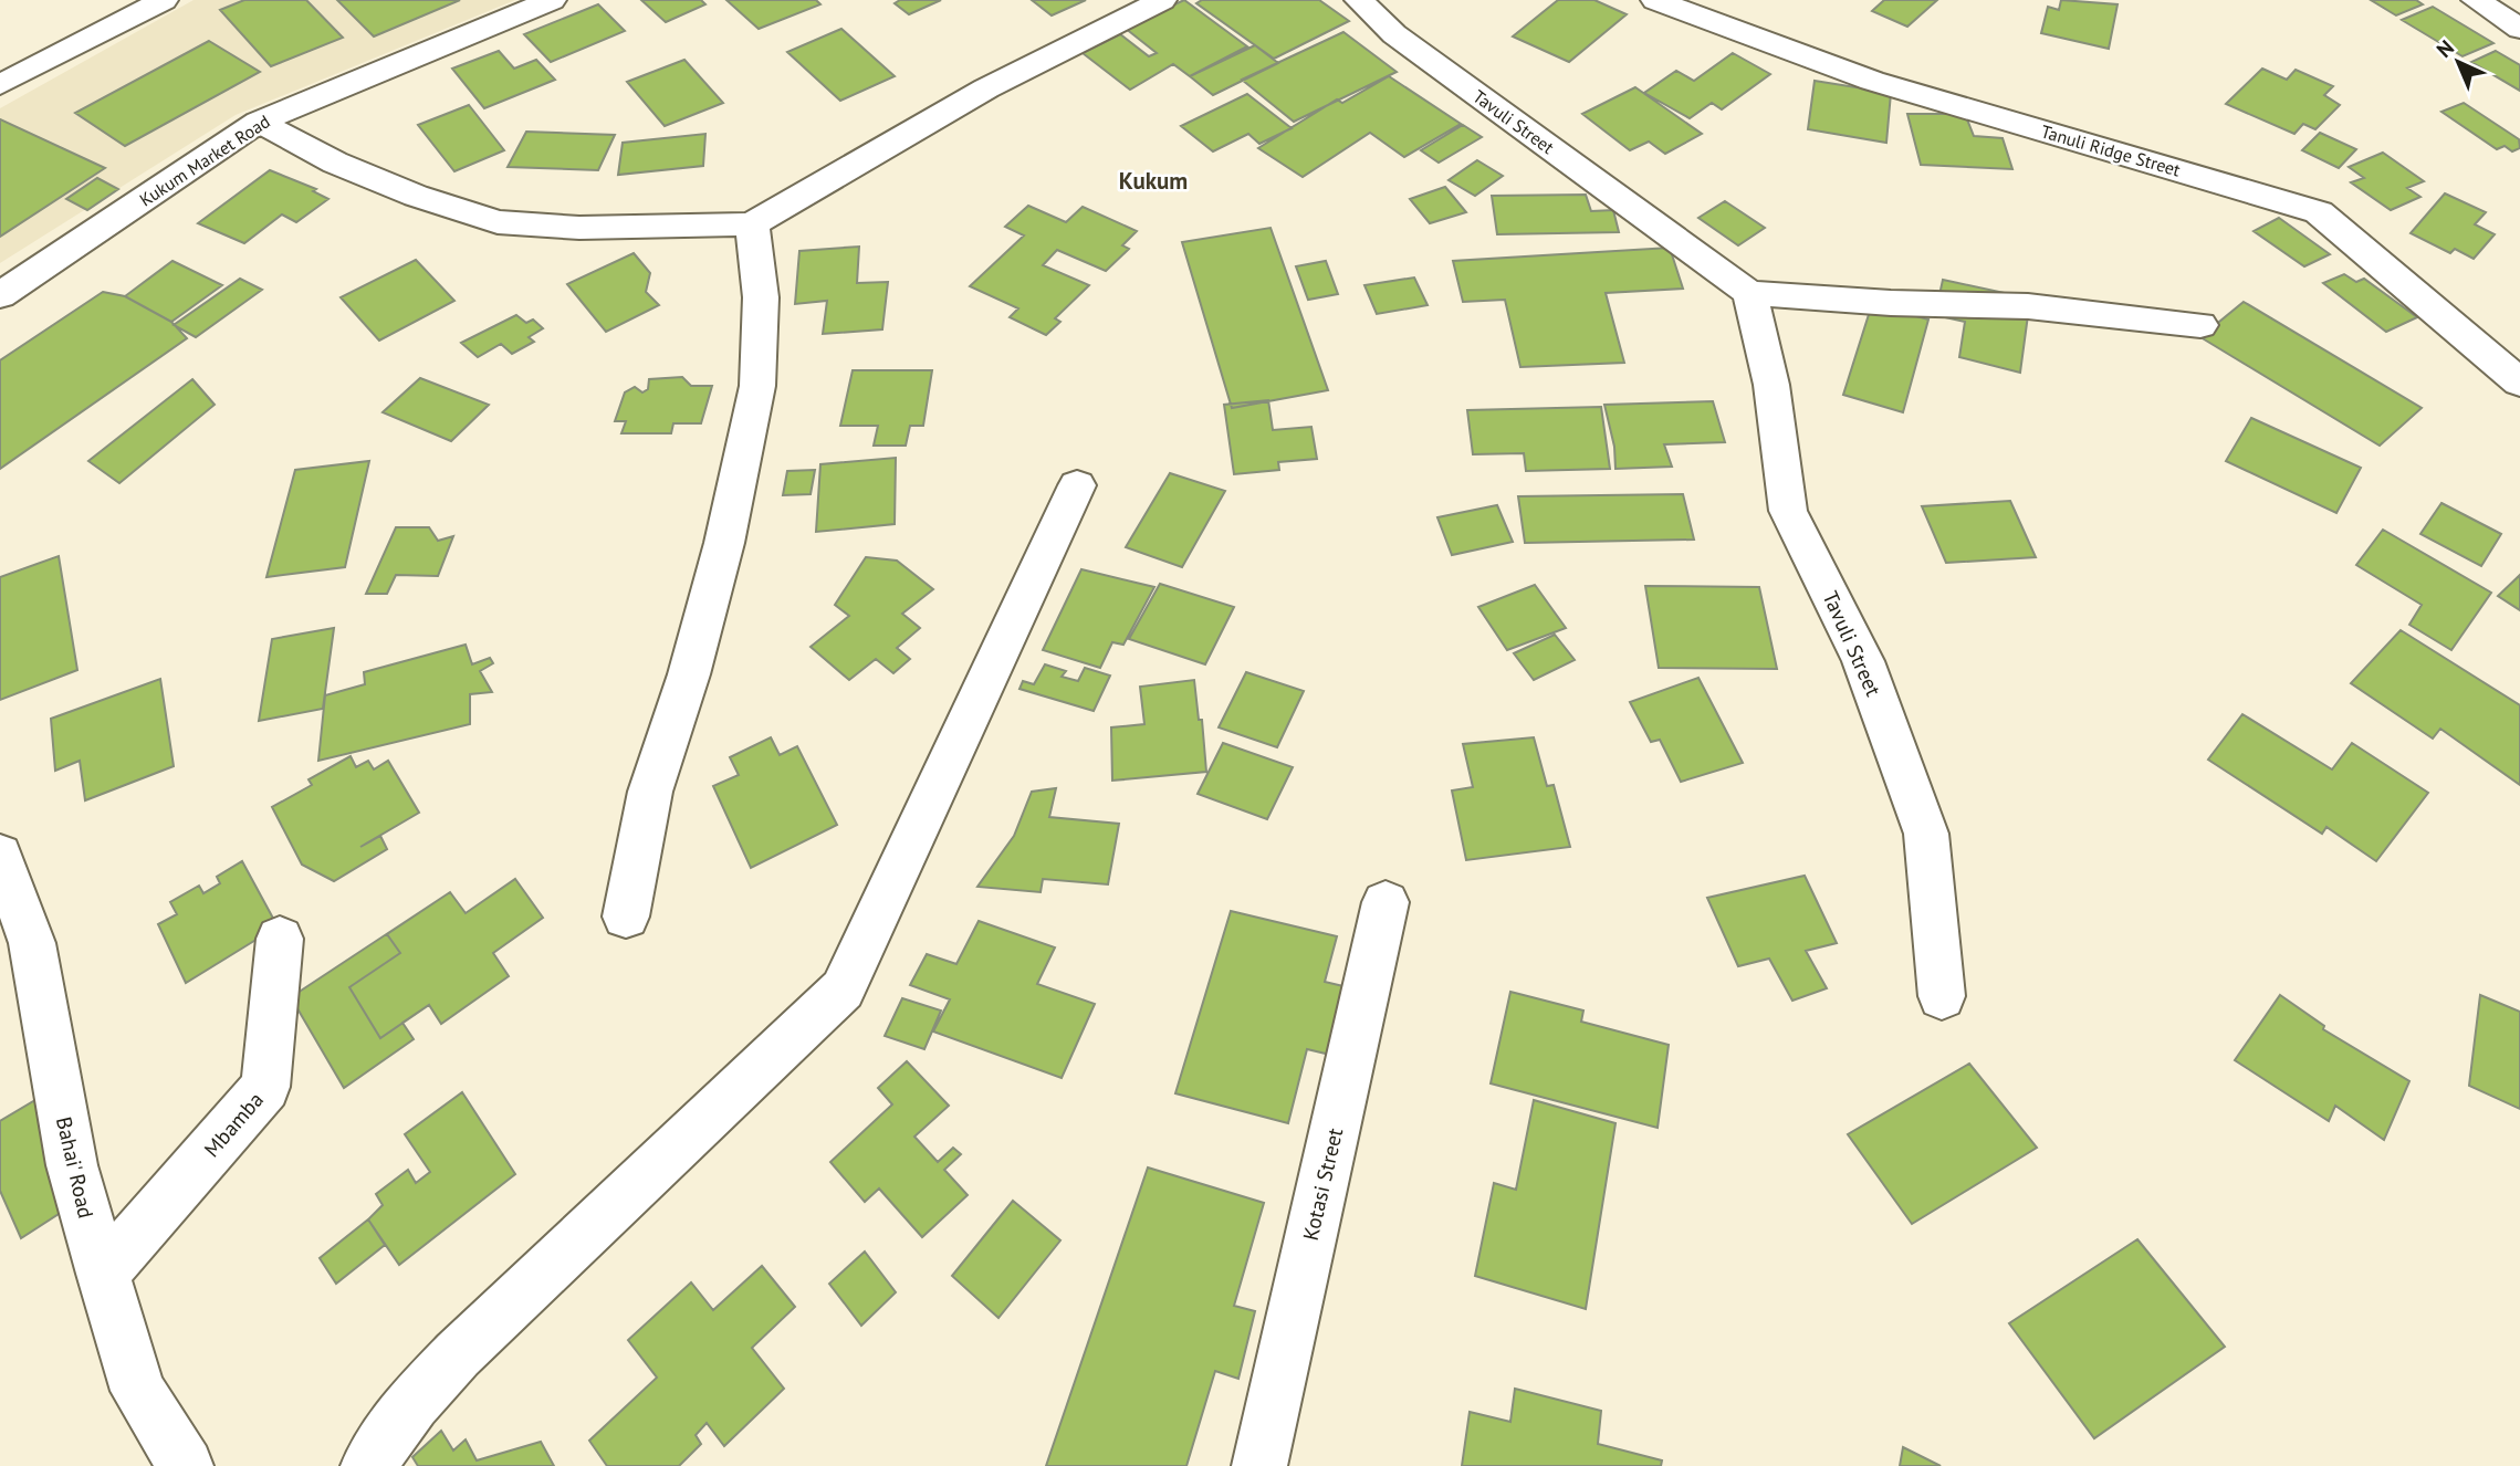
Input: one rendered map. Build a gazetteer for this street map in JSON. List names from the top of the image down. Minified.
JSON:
{"streets":{"street":["Tavuli Street","Tanuli Ridge Street","Kukum Market Road","Mbamba","Bahai' Road","Kotasi Street"]},"crossings":[["Mbamba","Bahai' Road"]],"districts":["Kukum"],"north":"top left"}
